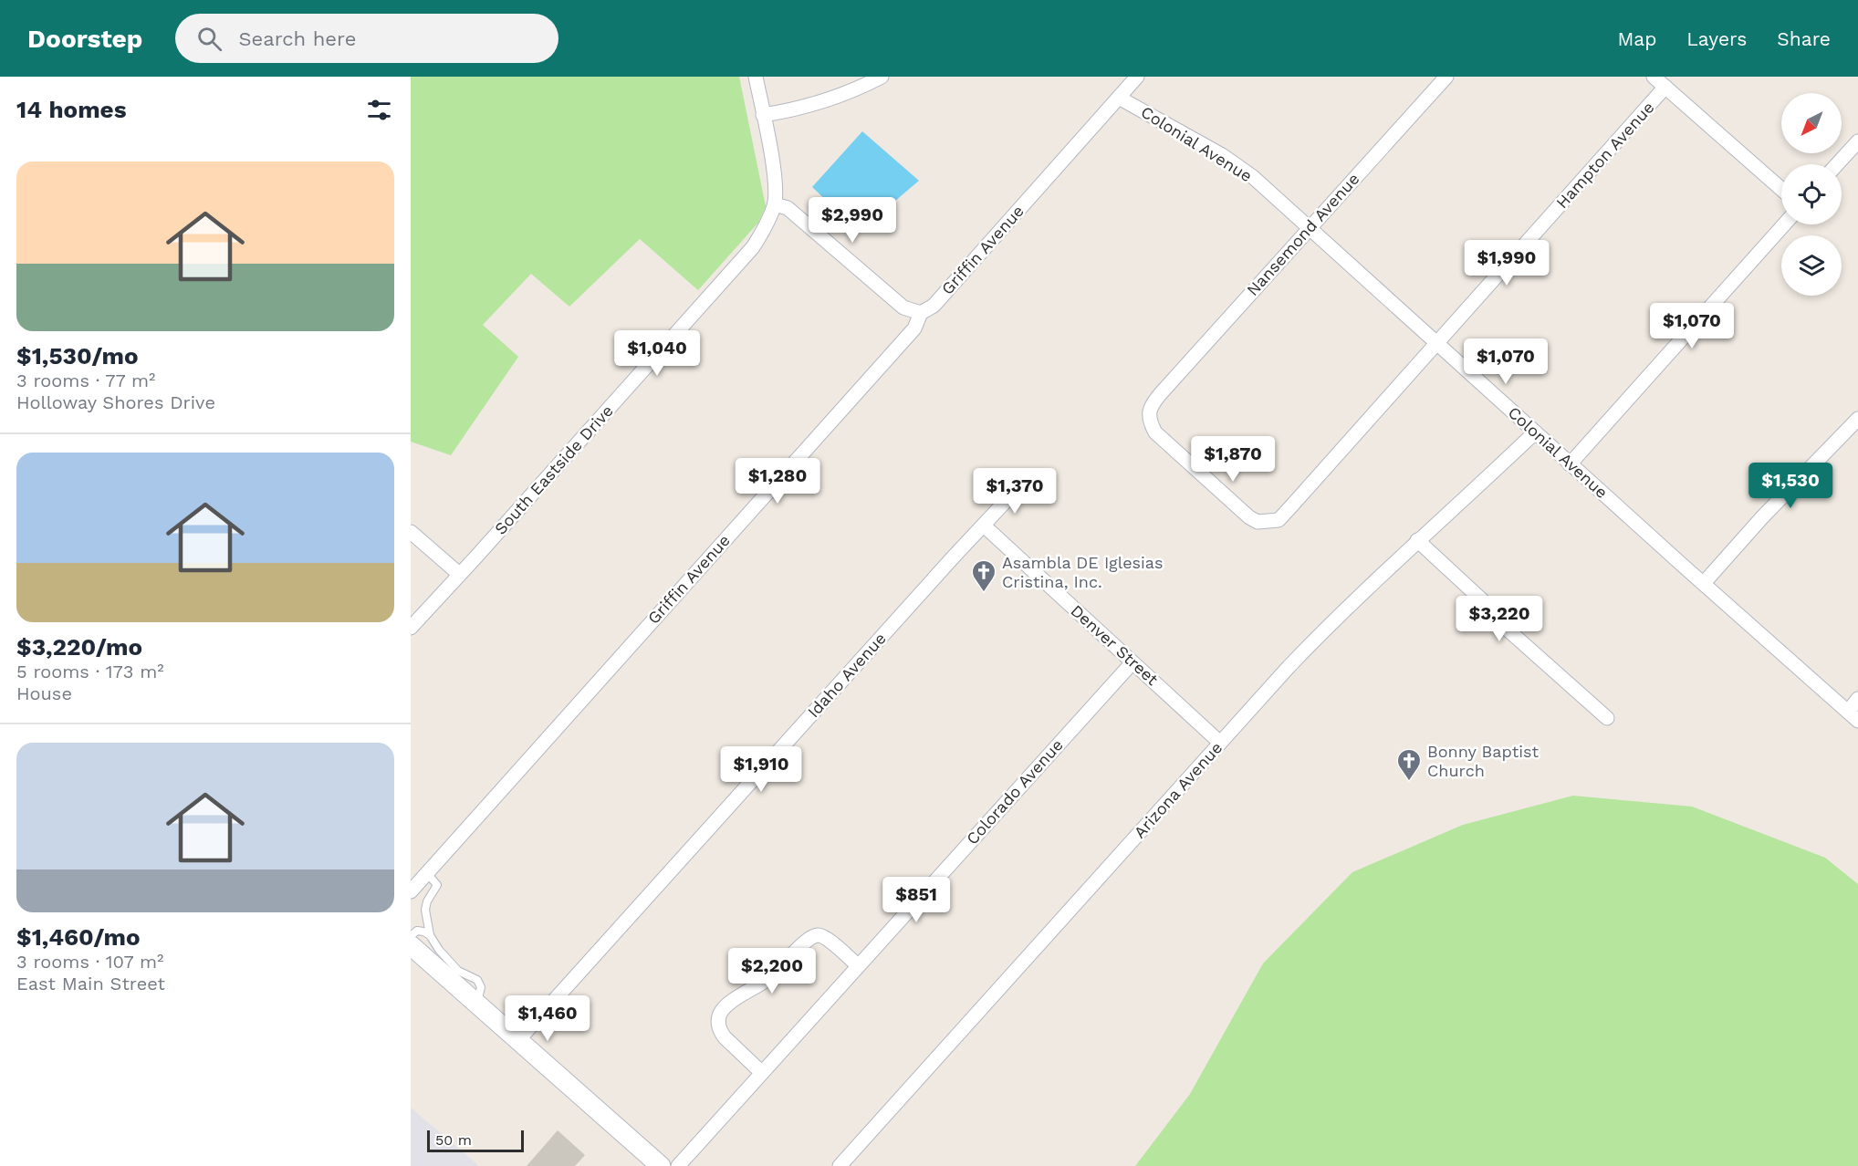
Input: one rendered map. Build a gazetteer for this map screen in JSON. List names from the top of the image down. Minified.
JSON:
{"streets":{"street":["Colonial Avenue","Hampton Avenue","Nansemond Avenue","Griffin Avenue","South Eastside Drive","Denver Street","Idaho Avenue","Arizona Avenue","Colorado Avenue"]},"crossings":[["Colonial Avenue","Hampton Avenue"],["Colonial Avenue","Nansemond Avenue"],["Colonial Avenue","Griffin Avenue"],["Colonial Avenue","Arizona Avenue"],["Hampton Avenue","Nansemond Avenue"],["Denver Street","Idaho Avenue"],["Denver Street","Arizona Avenue"],["Denver Street","Colorado Avenue"]],"places":{"church":["Asambla DE Iglesias Cristina, Inc.","Bonny Baptist Church"]},"scale_bar":"50 m","north":"bottom left","page":{"header":"Doorstep","search":"Search here","nav":["Map","Layers","Share"],"heading":"14 homes","list":[{"name":"$1,530/mo","note":"3 rooms · 77 m² · Holloway Shores Drive"},{"name":"$3,220/mo","note":"5 rooms · 173 m² · House"},{"name":"$1,460/mo","note":"3 rooms · 107 m² · East Main Street"}],"price":["$2,990","$1,990","$1,070","$1,040","$1,070","$1,870","$1,280","$1,530","$1,370","$3,220","$1,910","$851","$2,200","$1,460"],"scale":"50 m"}}
